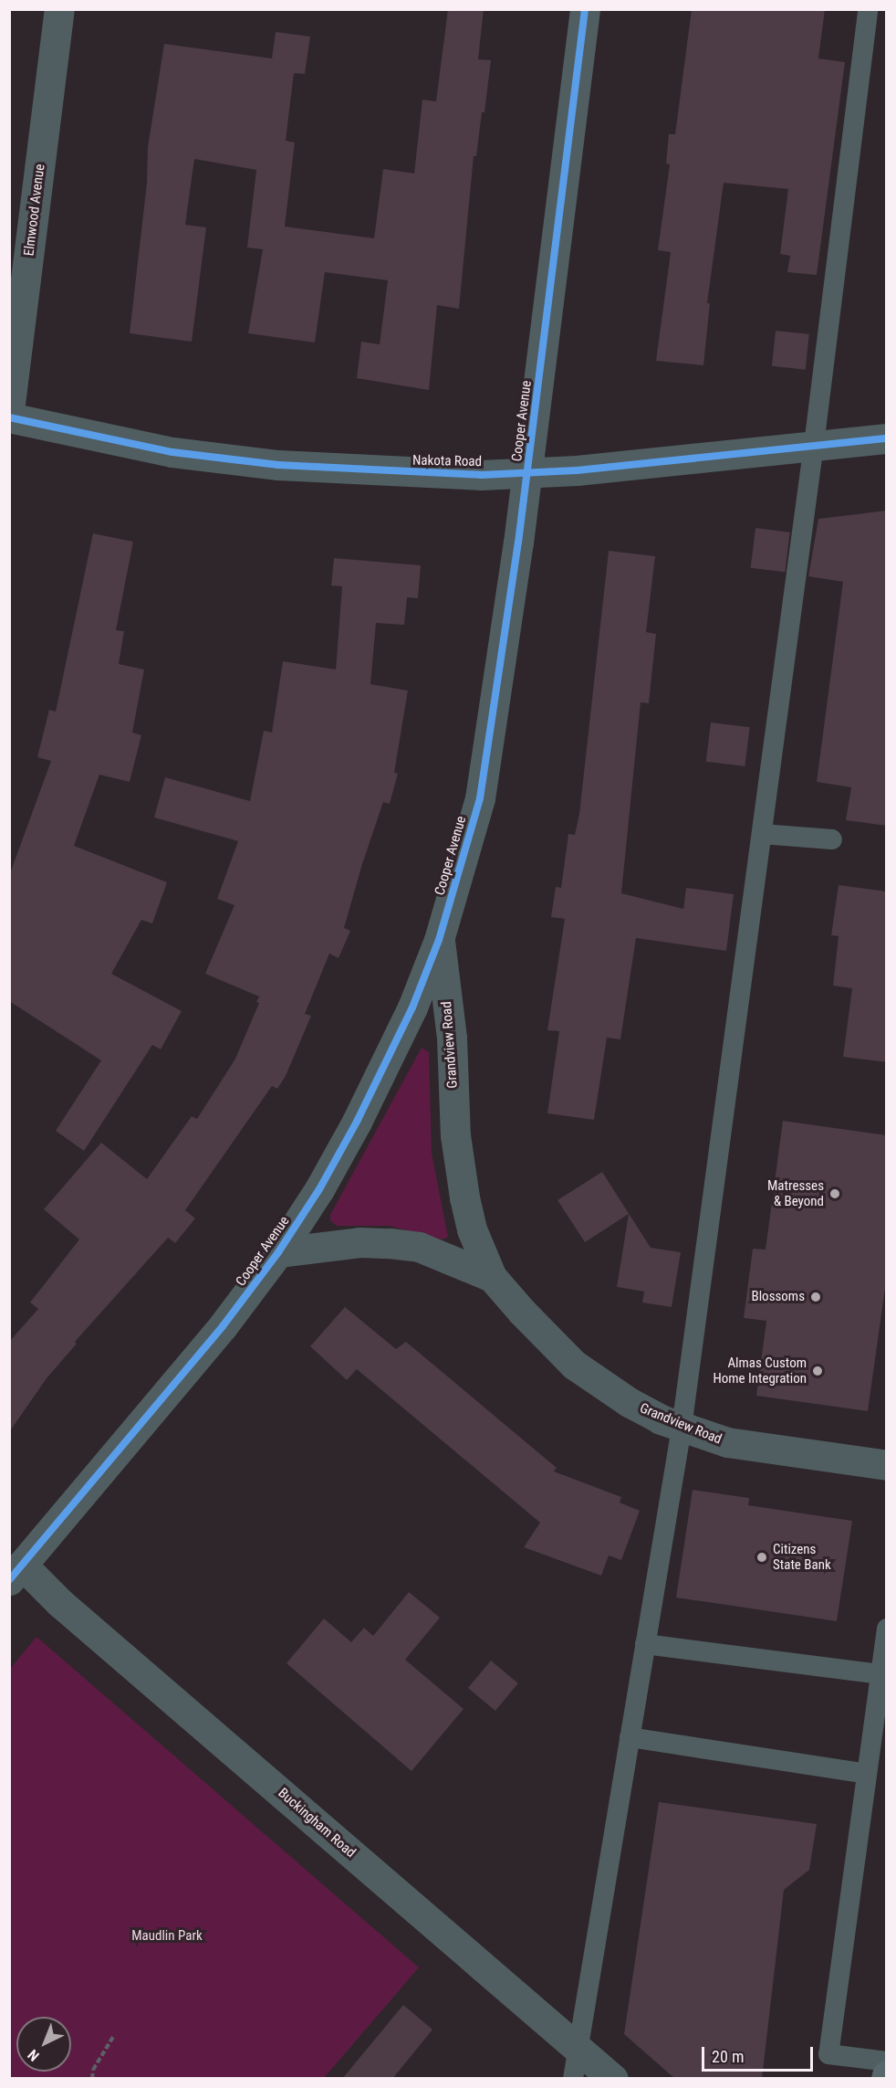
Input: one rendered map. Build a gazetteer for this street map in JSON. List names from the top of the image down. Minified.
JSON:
{"streets":{"street":["Elmwood Avenue","Cooper Avenue","Nakota Road","Grandview Road","Buckingham Road"]},"crossings":[["Cooper Avenue","Nakota Road"],["Cooper Avenue","Grandview Road"],["Cooper Avenue","Buckingham Road"]],"parks":["Maudlin Park"],"places":["Matresses & Beyond","Blossoms","Almas Custom Home Integration","Citizens State Bank"],"scale_bar":"20 m","north":"bottom left"}
